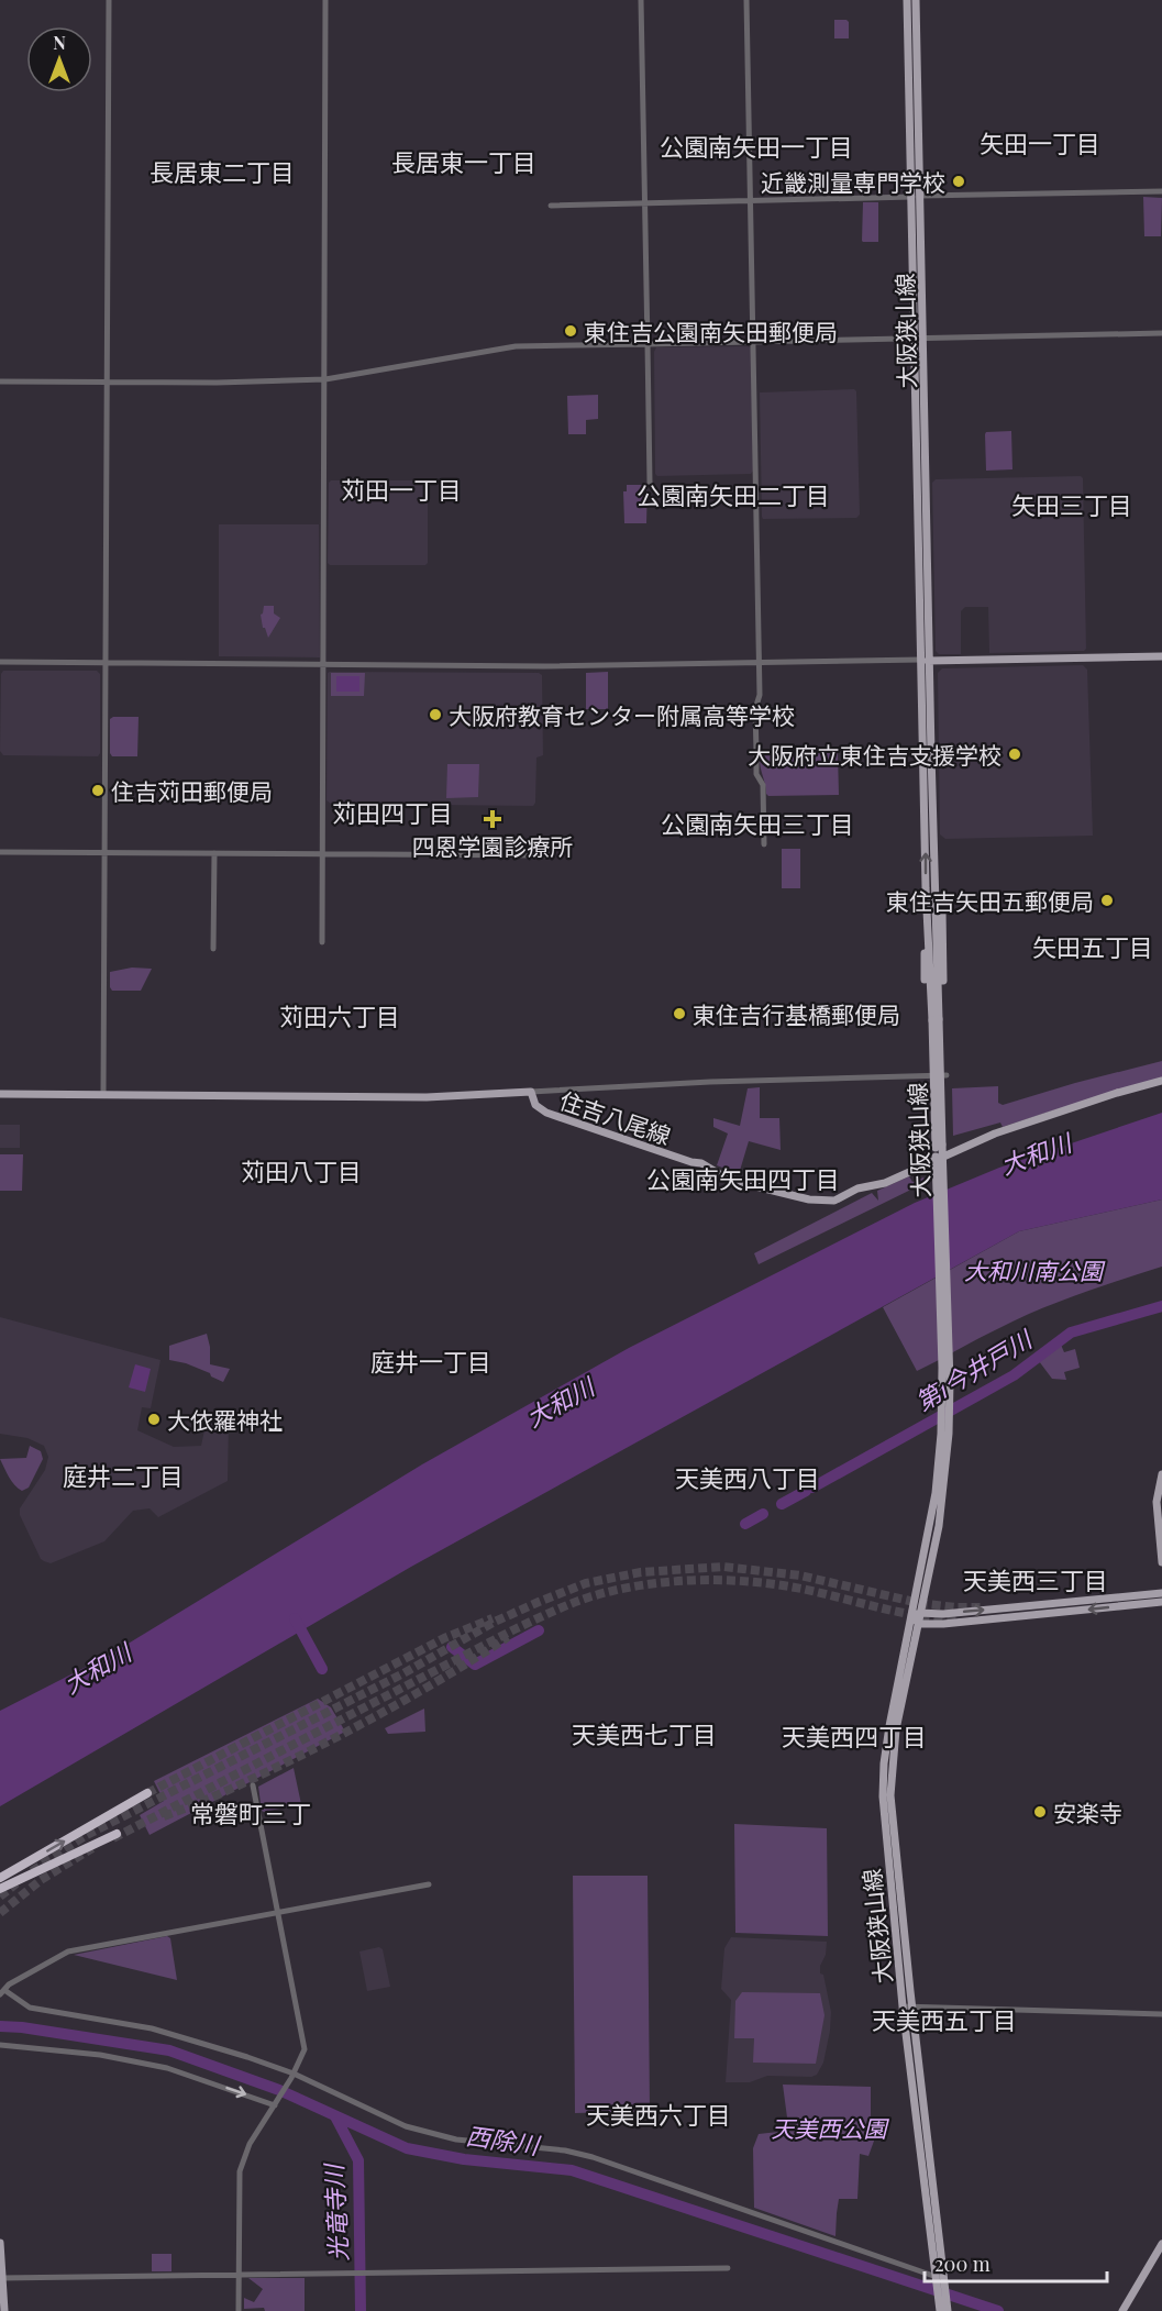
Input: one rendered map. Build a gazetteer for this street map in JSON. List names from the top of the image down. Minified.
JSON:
{"streets":{"main road":["大阪狭山線","住吉八尾線"]},"crossings":[["大阪狭山線","住吉八尾線"]],"districts":["矢田一丁目","公園南矢田一丁目","長居東一丁目","長居東二丁目","苅田一丁目","公園南矢田二丁目","矢田三丁目","苅田四丁目","公園南矢田三丁目","矢田五丁目","苅田六丁目","苅田八丁目","公園南矢田四丁目","庭井一丁目","庭井二丁目","天美西八丁目","天美西三丁目","天美西七丁目","天美西四丁目","常磐町三丁","天美西五丁目","天美西六丁目"],"water":["大和川","第1今井戸川","西除川","光竜寺川"],"parks":["大和川南公園","天美西公園"],"places":{"other":["近畿測量専門学校","東住吉公園南矢田郵便局","大阪府教育センター附属高等学校","大阪府立東住吉支援学校","住吉苅田郵便局","東住吉矢田五郵便局","東住吉行基橋郵便局","大依羅神社","安楽寺"],"health":["四恩学園診療所"]},"scale_bar":"200 m","north":"top"}
